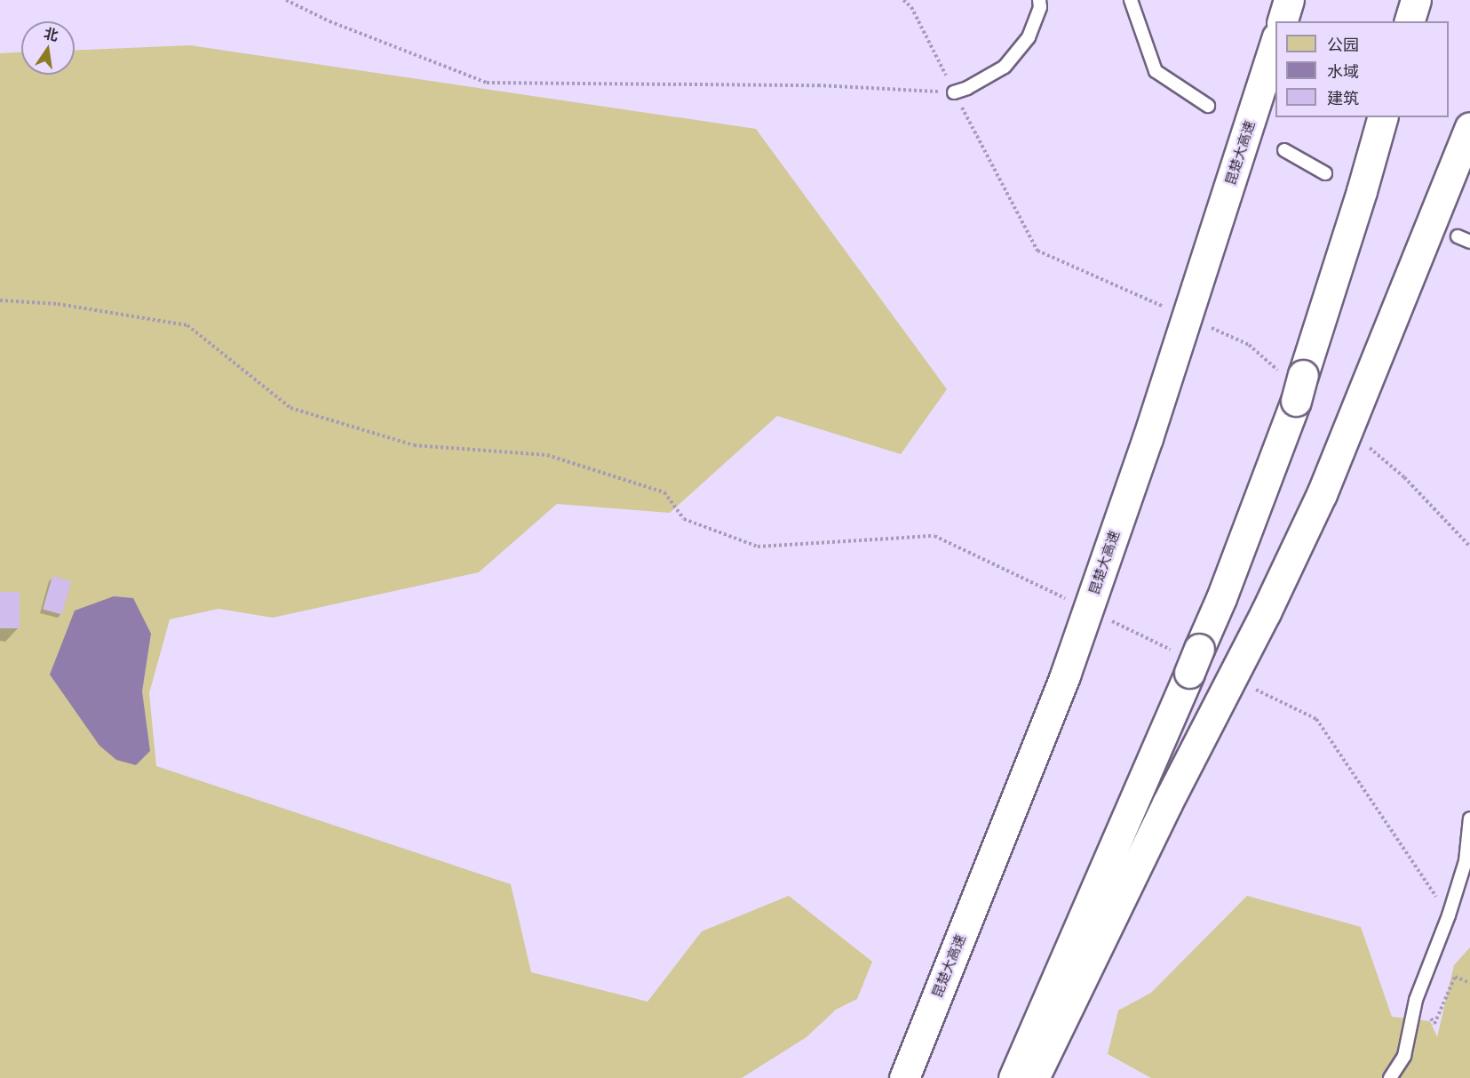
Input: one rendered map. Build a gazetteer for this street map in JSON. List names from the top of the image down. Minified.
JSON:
{"streets":{"highway":["昆楚大高速"]},"legend":["公园","水域","建筑"],"north":"top"}
